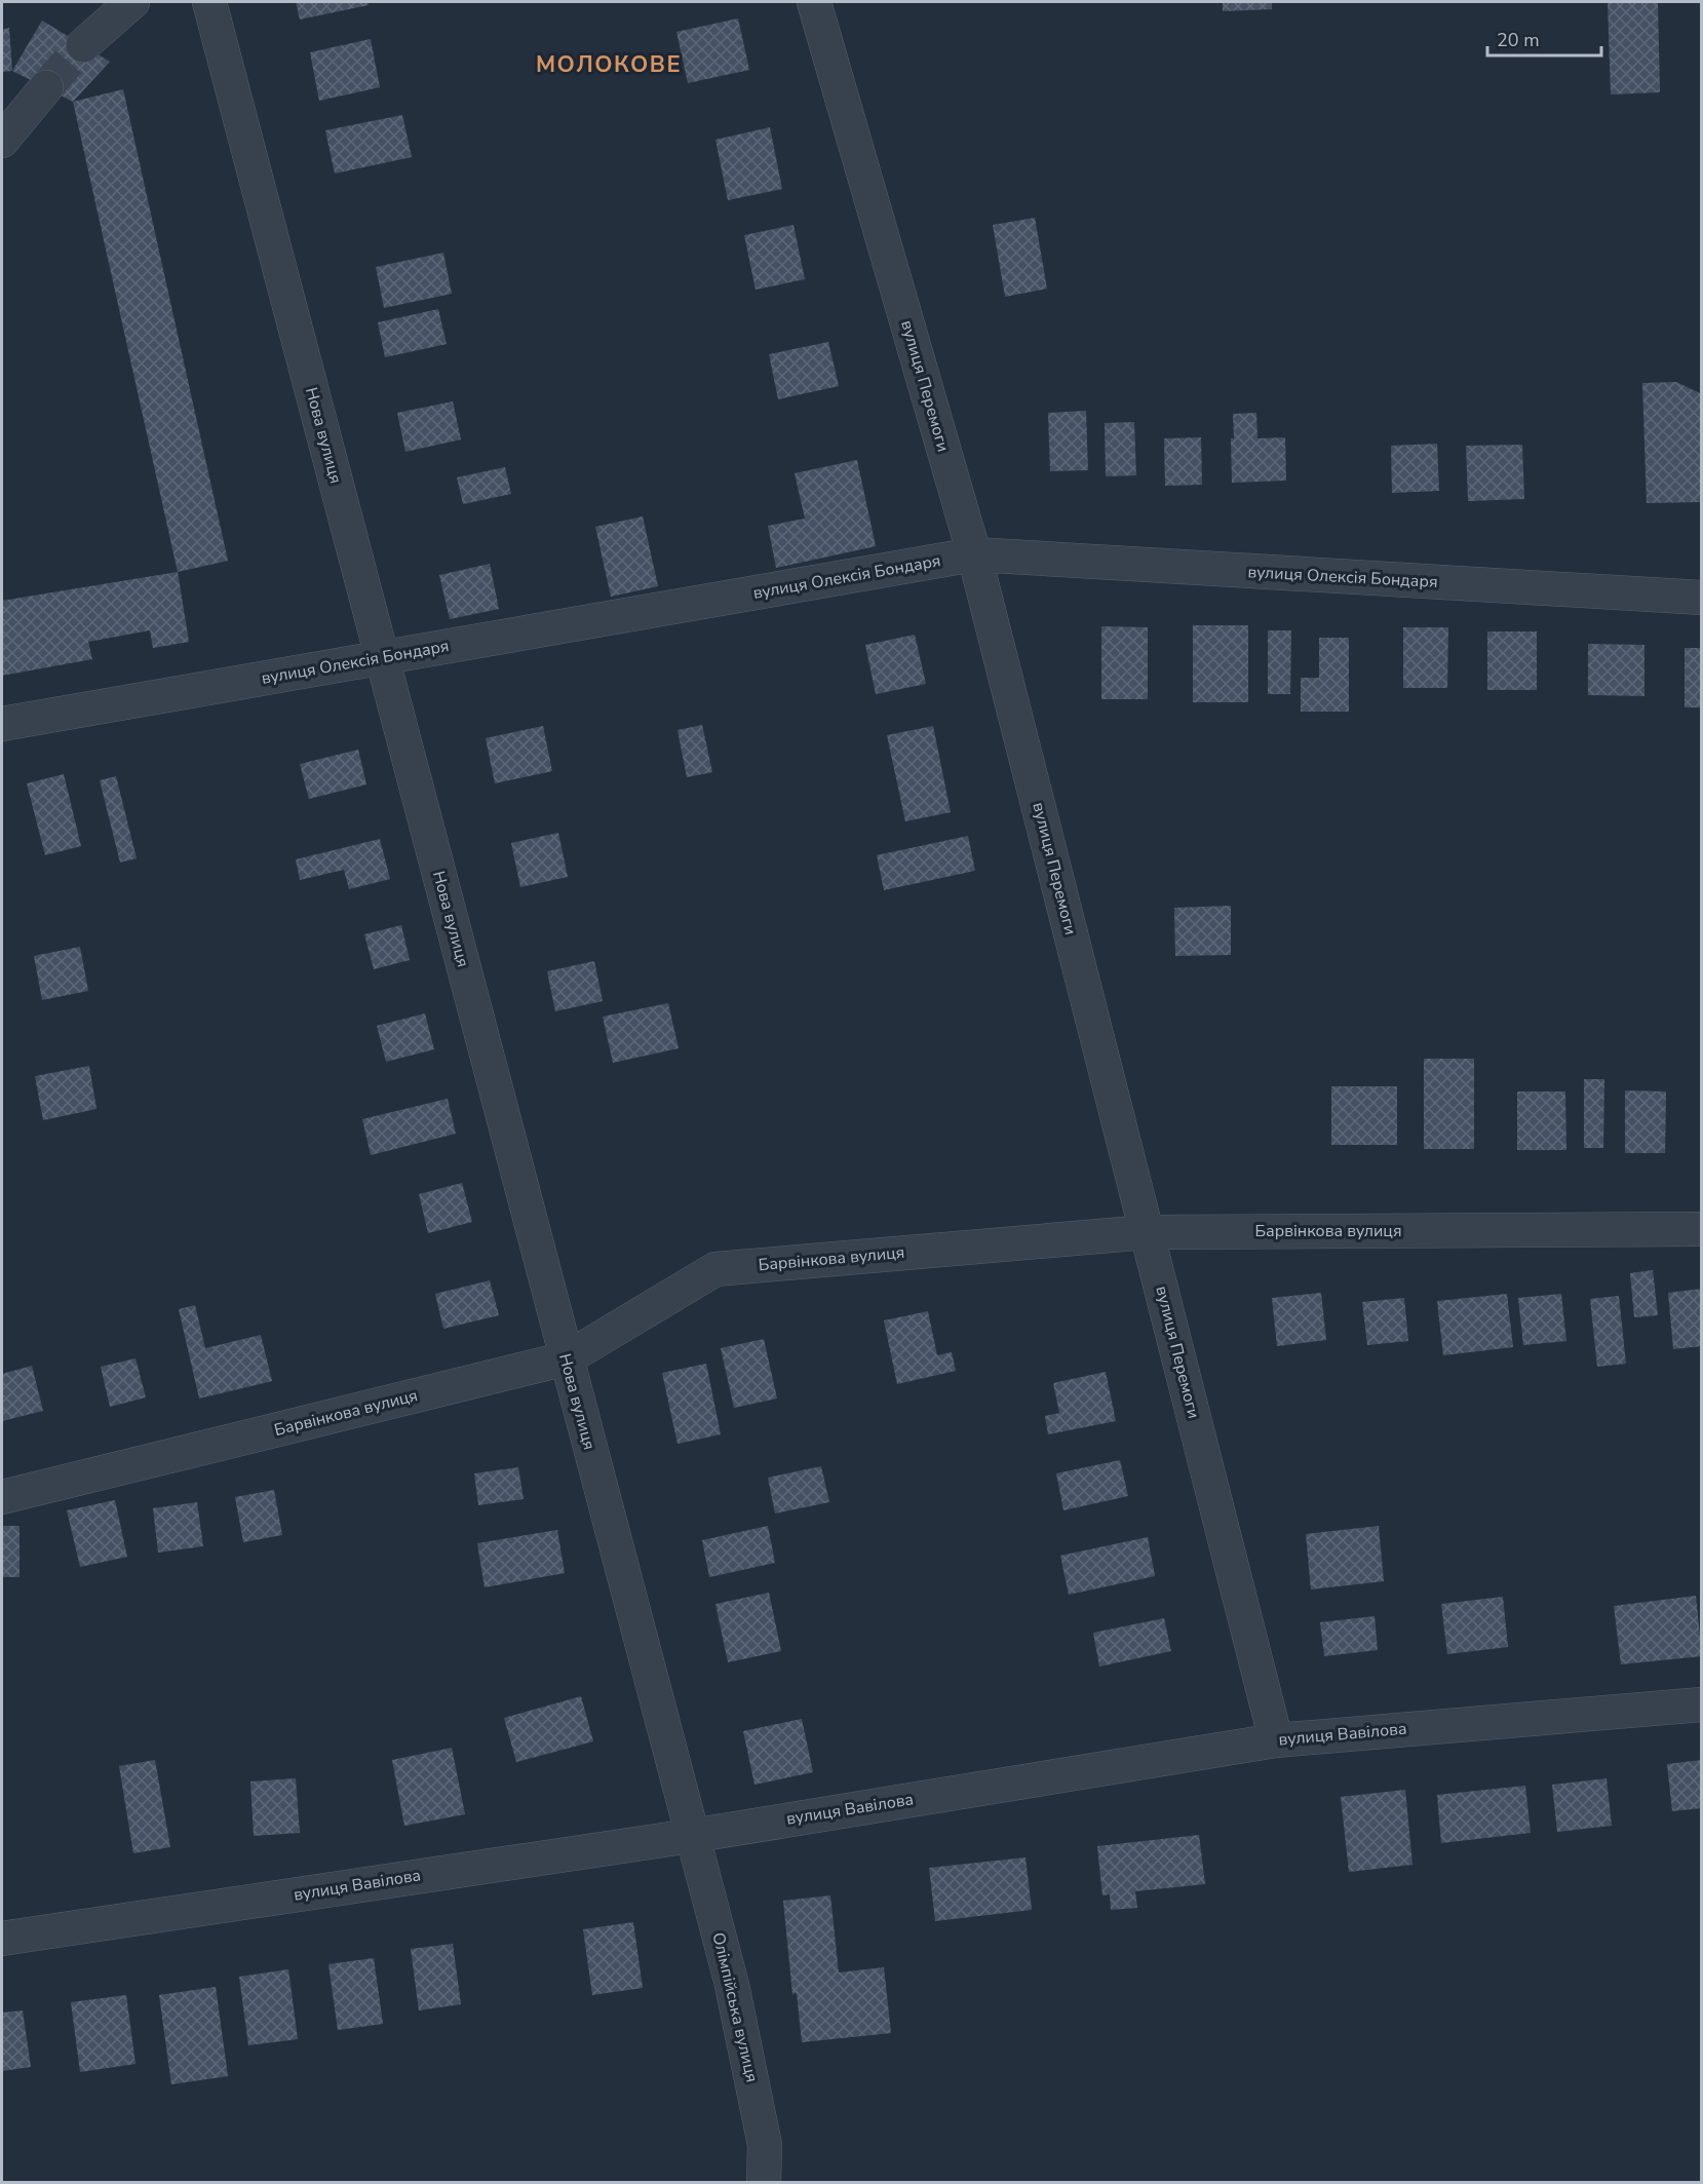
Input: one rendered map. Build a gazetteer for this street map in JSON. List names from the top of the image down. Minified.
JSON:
{"streets":{"street":["вулиця Перемоги","Нова вулиця","вулиця Олексія Бондаря","Барвінкова вулиця","вулиця Вавілова","Олімпійська вулиця"]},"crossings":[["вулиця Перемоги","вулиця Олексія Бондаря"],["вулиця Перемоги","Барвінкова вулиця"],["вулиця Перемоги","вулиця Вавілова"],["Нова вулиця","вулиця Олексія Бондаря"],["Нова вулиця","Барвінкова вулиця"],["Нова вулиця","вулиця Вавілова"],["Нова вулиця","Олімпійська вулиця"],["вулиця Вавілова","Олімпійська вулиця"]],"districts":["МОЛОКОВЕ"],"scale_bar":"20 m"}
